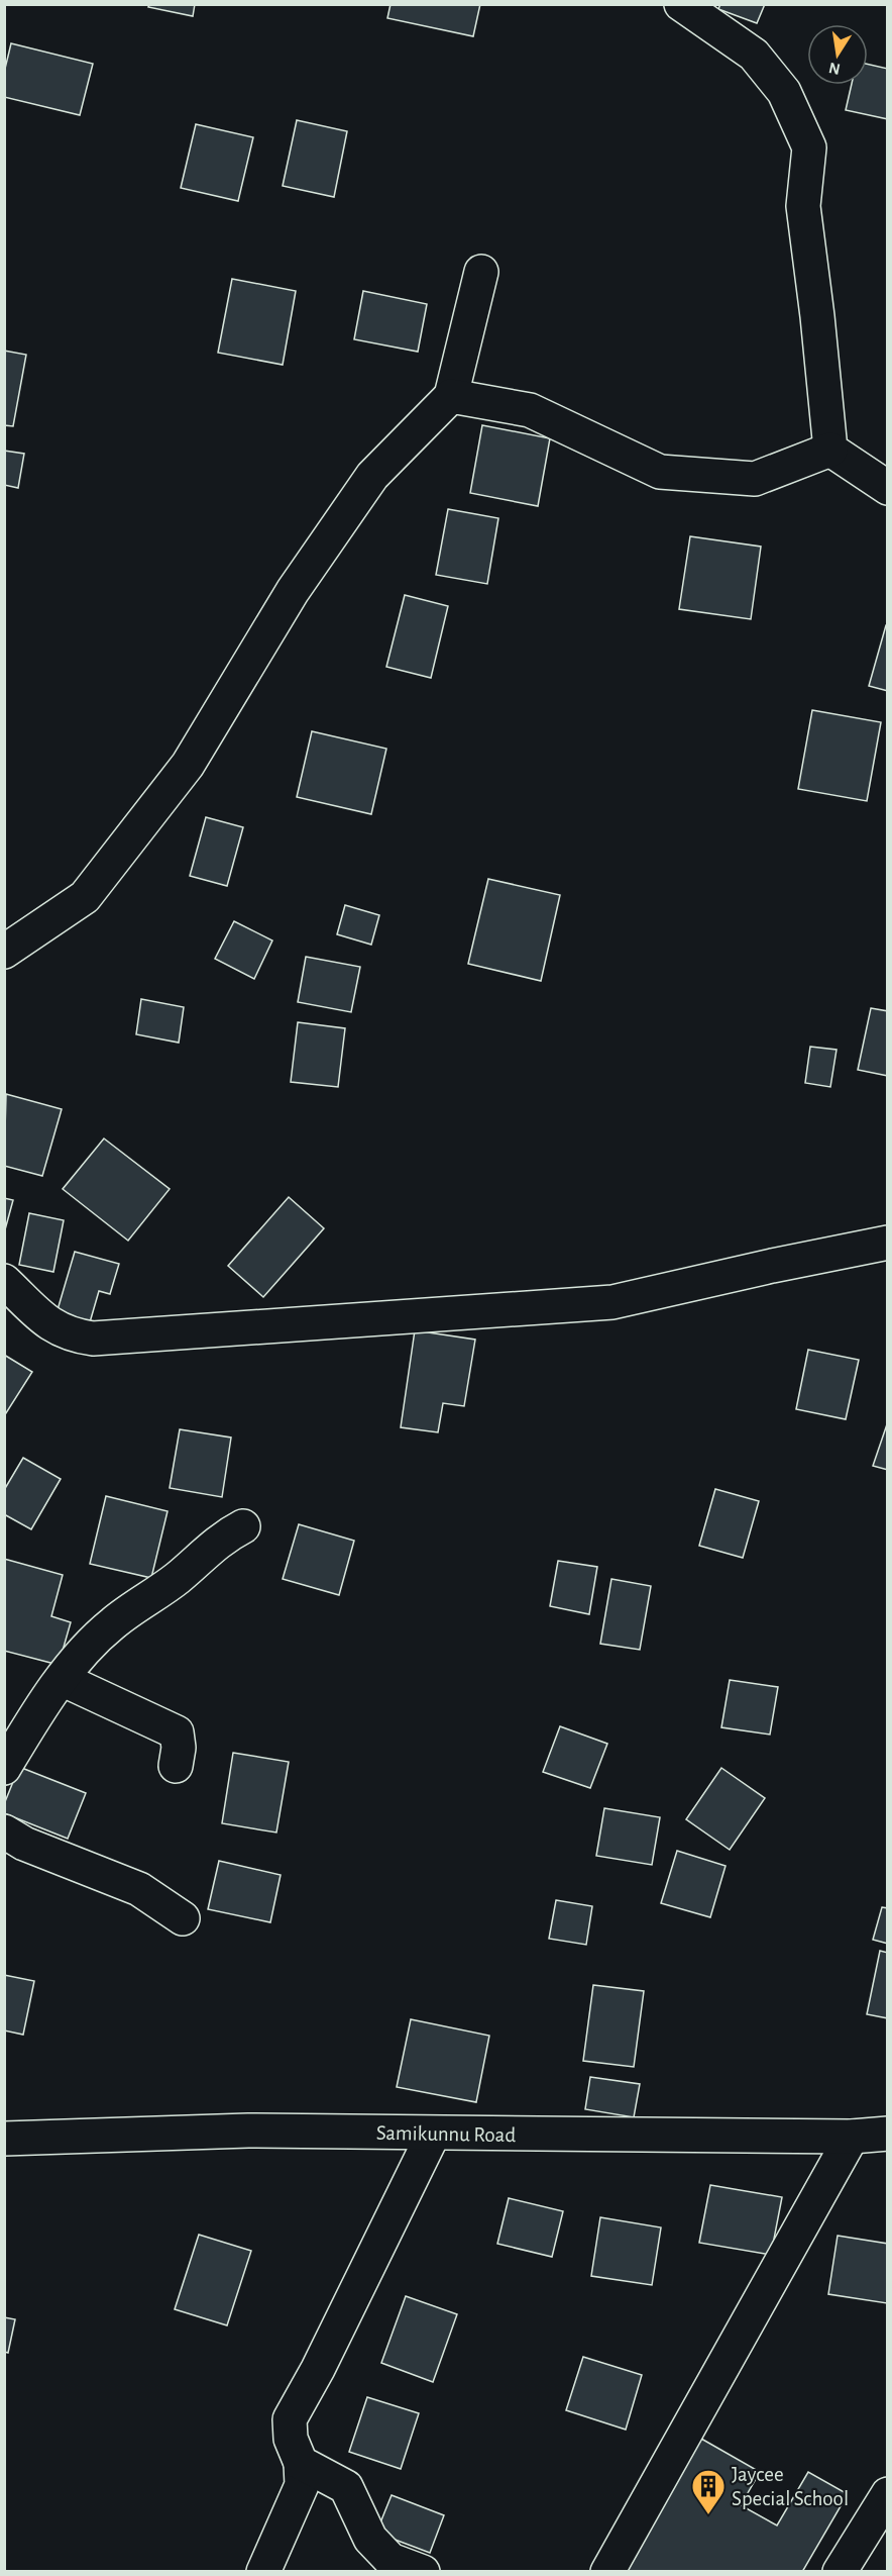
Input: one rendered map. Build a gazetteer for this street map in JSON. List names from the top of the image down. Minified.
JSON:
{"streets":{"street":["Samikunnu Road"]},"places":{"building":["Jaycee Special School"]},"north":"bottom"}
